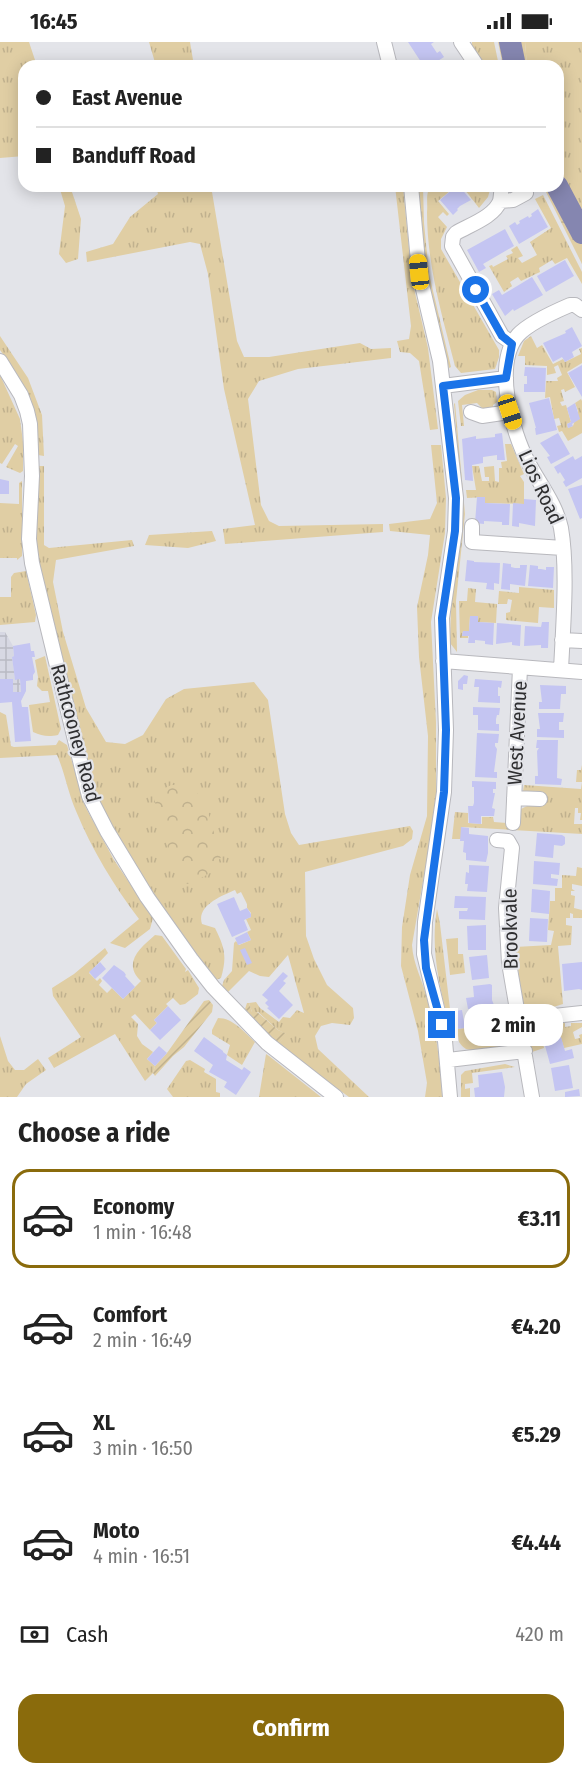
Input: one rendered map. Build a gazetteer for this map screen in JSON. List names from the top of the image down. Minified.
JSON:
{"streets":{"street":["Lios Road","Rathcooney Road","West Avenue","Brookvale"]},"page":{"status":"16:45","banner":["East Avenue","Banduff Road"],"bubble":"2 min","heading":"Choose a ride","list":[{"name":"Economy","note":"1 min · 16:48","value":"€3.11"},{"name":"Comfort","note":"2 min · 16:49","value":"€4.20"},{"name":"XL","note":"3 min · 16:50","value":"€5.29"},{"name":"Moto","note":"4 min · 16:51","value":"€4.44"}],"pay":["Cash","420 m"],"buttons":"Confirm"}}
